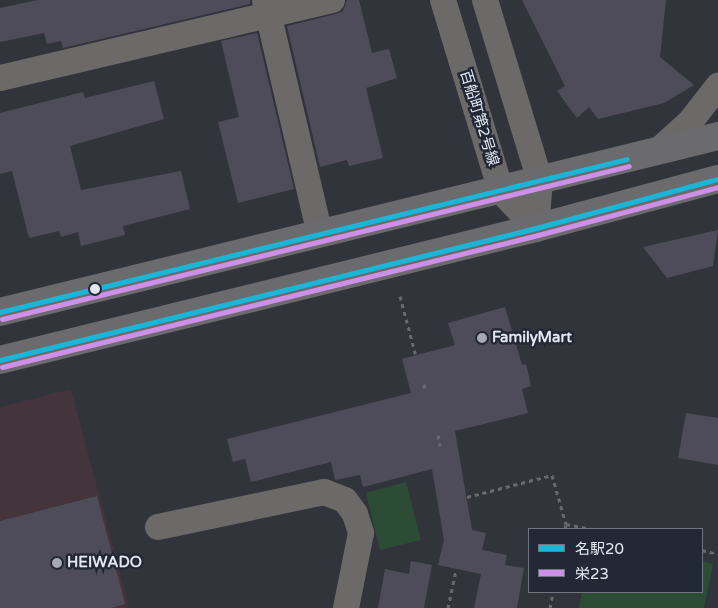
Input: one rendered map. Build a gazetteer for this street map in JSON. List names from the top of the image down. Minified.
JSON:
{"streets":{"street":["百船町第2号線"]},"places":["FamilyMart","HEIWADO"],"lines":["transit line 名駅20","transit line 栄23"],"legend":["名駅20","栄23"]}
